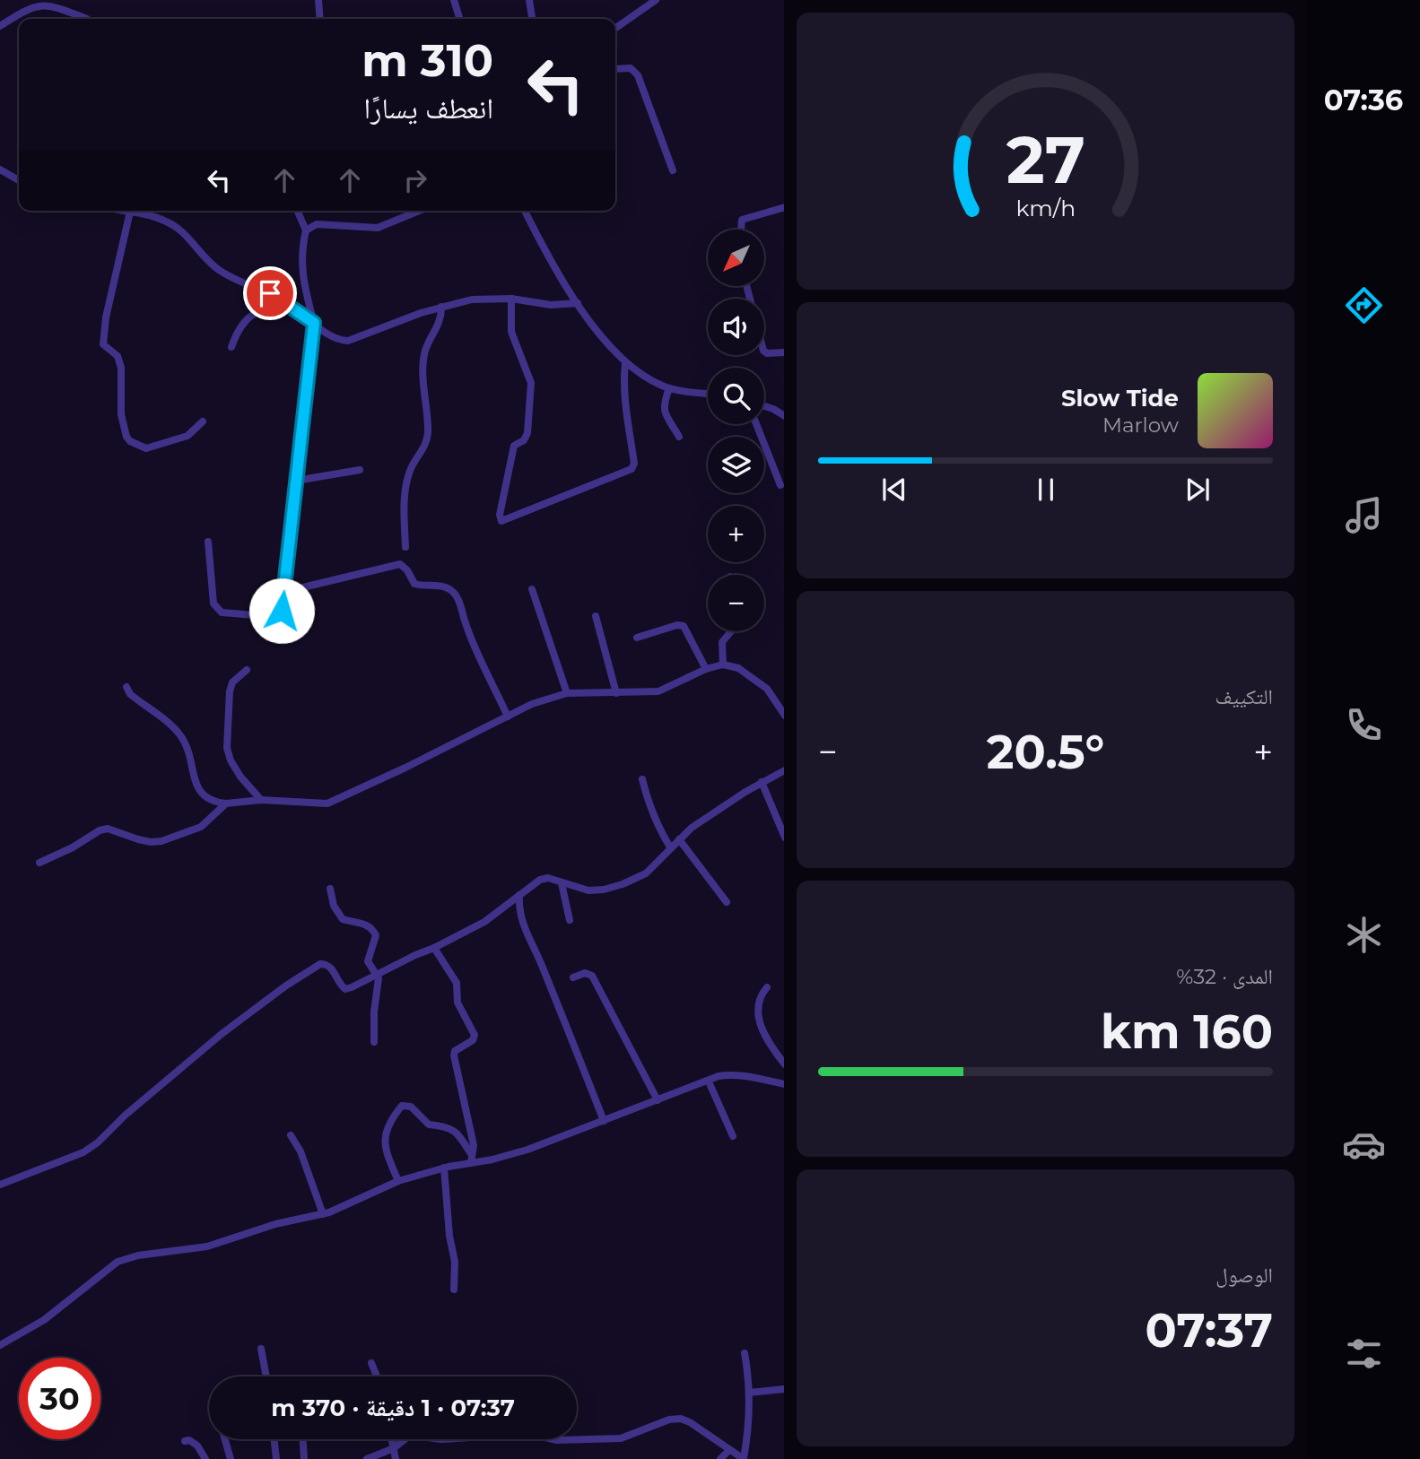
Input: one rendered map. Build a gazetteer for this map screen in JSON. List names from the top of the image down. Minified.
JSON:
{"north":"bottom left","page":{"tabs":"07:36","turn":["310 m","انعطف يسارًا"],"map_buttons":["+","−"],"song":["Slow Tide","Marlow"],"tile":["التكييف",["المدى · 32%","160 km"],["الوصول","07:37"]],"heat":["−","20.5°","+"],"limit":"30","trip":"07:37 · 1 دقيقة · 370 m","gauge":["27","km/h"]}}
